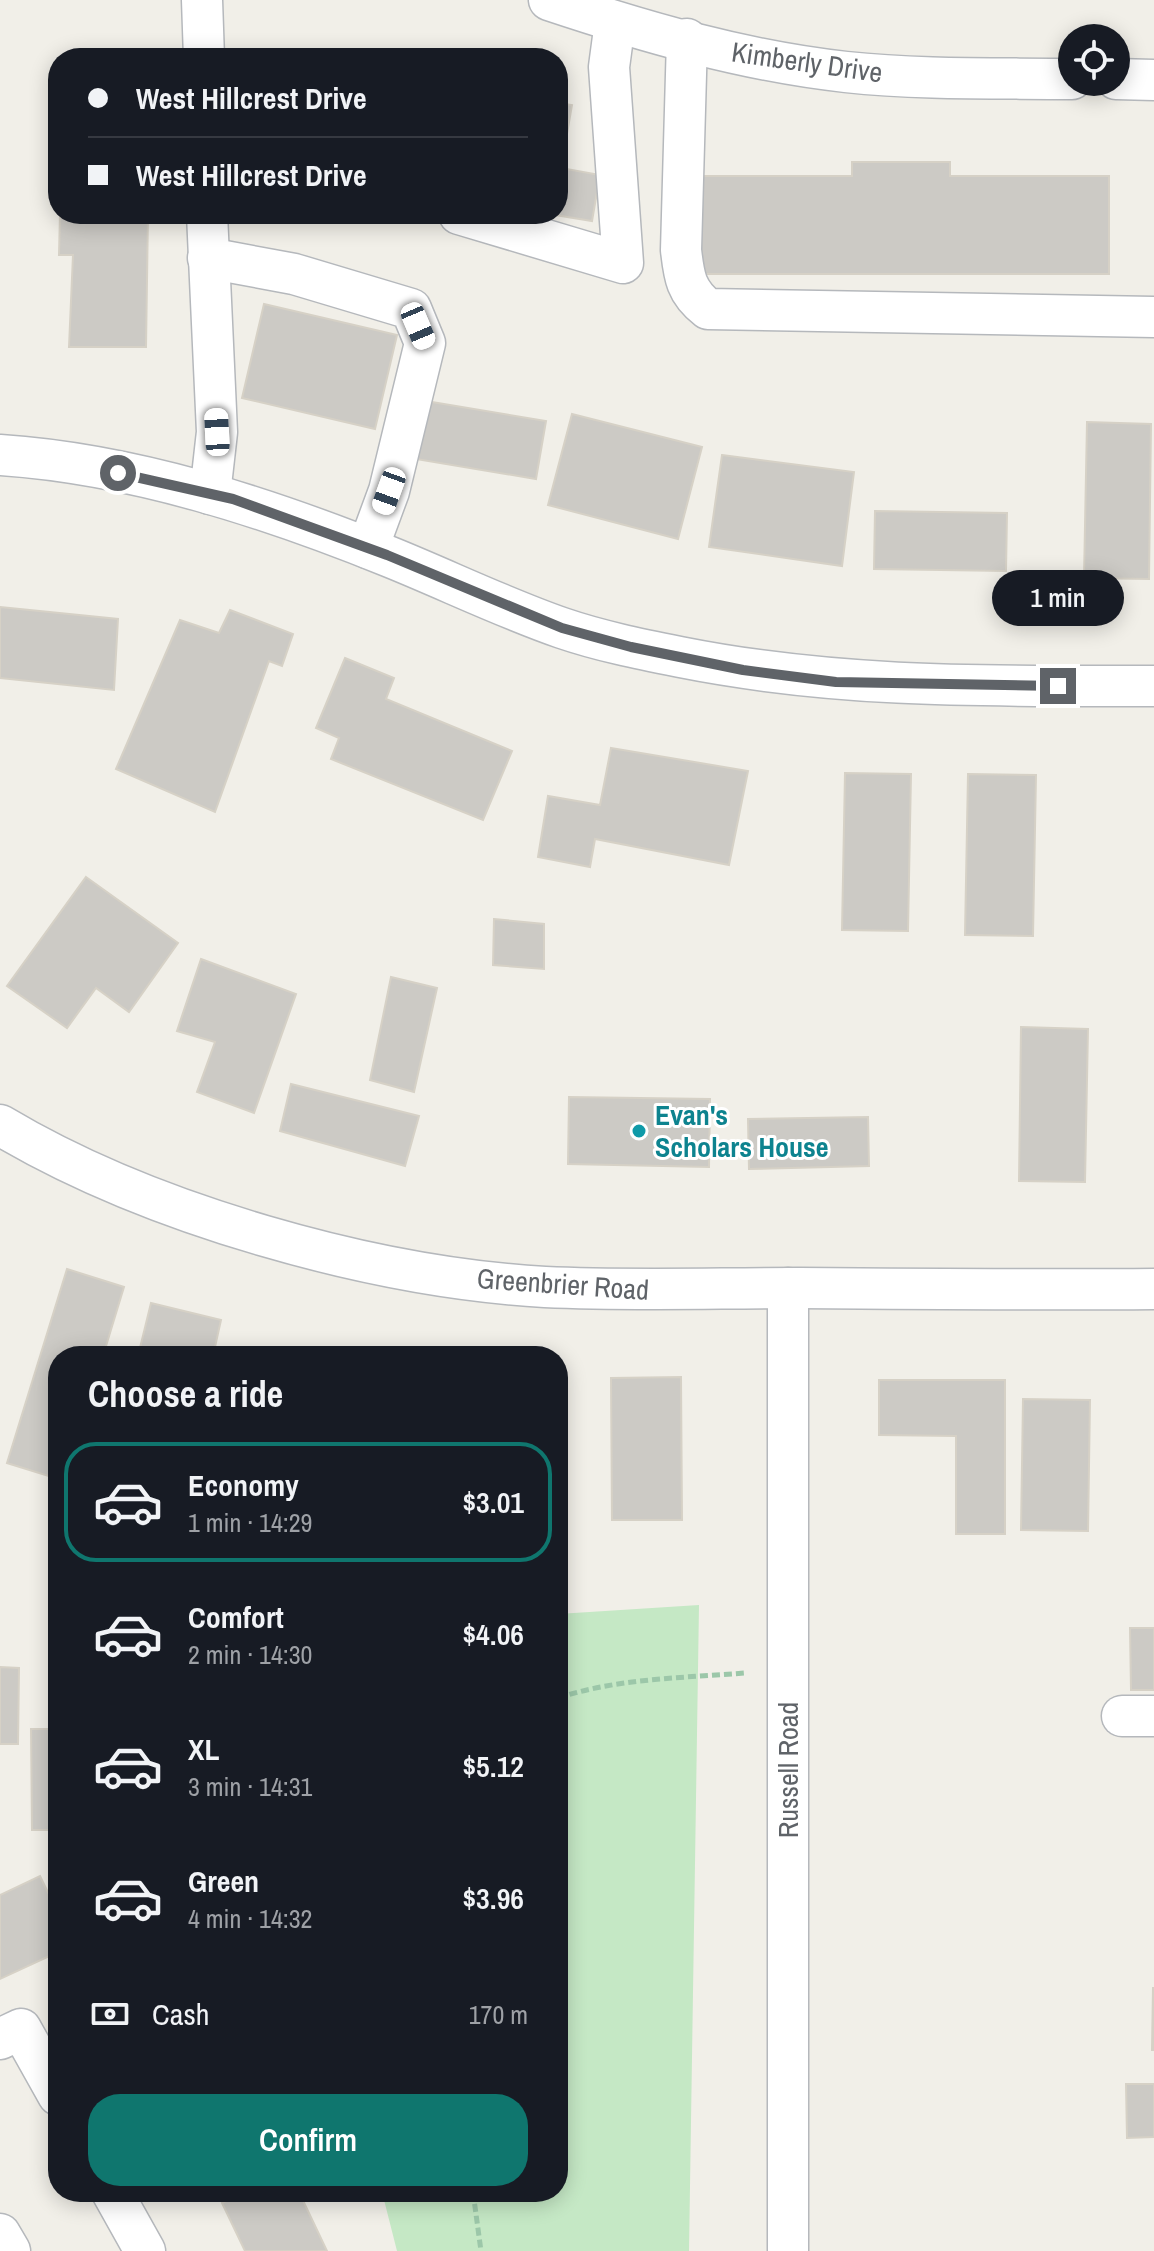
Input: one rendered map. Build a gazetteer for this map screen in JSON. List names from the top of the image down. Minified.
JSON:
{"streets":{"street":["Kimberly Drive","Greenbrier Road","Russell Road"]},"crossings":[["Greenbrier Road","Russell Road"]],"places":["Evan's Scholars House"],"page":{"banner":["West Hillcrest Drive","West Hillcrest Drive"],"bubble":"1 min","heading":"Choose a ride","list":[{"name":"Economy","note":"1 min · 14:29","value":"$3.01"},{"name":"Comfort","note":"2 min · 14:30","value":"$4.06"},{"name":"XL","note":"3 min · 14:31","value":"$5.12"},{"name":"Green","note":"4 min · 14:32","value":"$3.96"}],"pay":["Cash","170 m"],"buttons":"Confirm"}}
